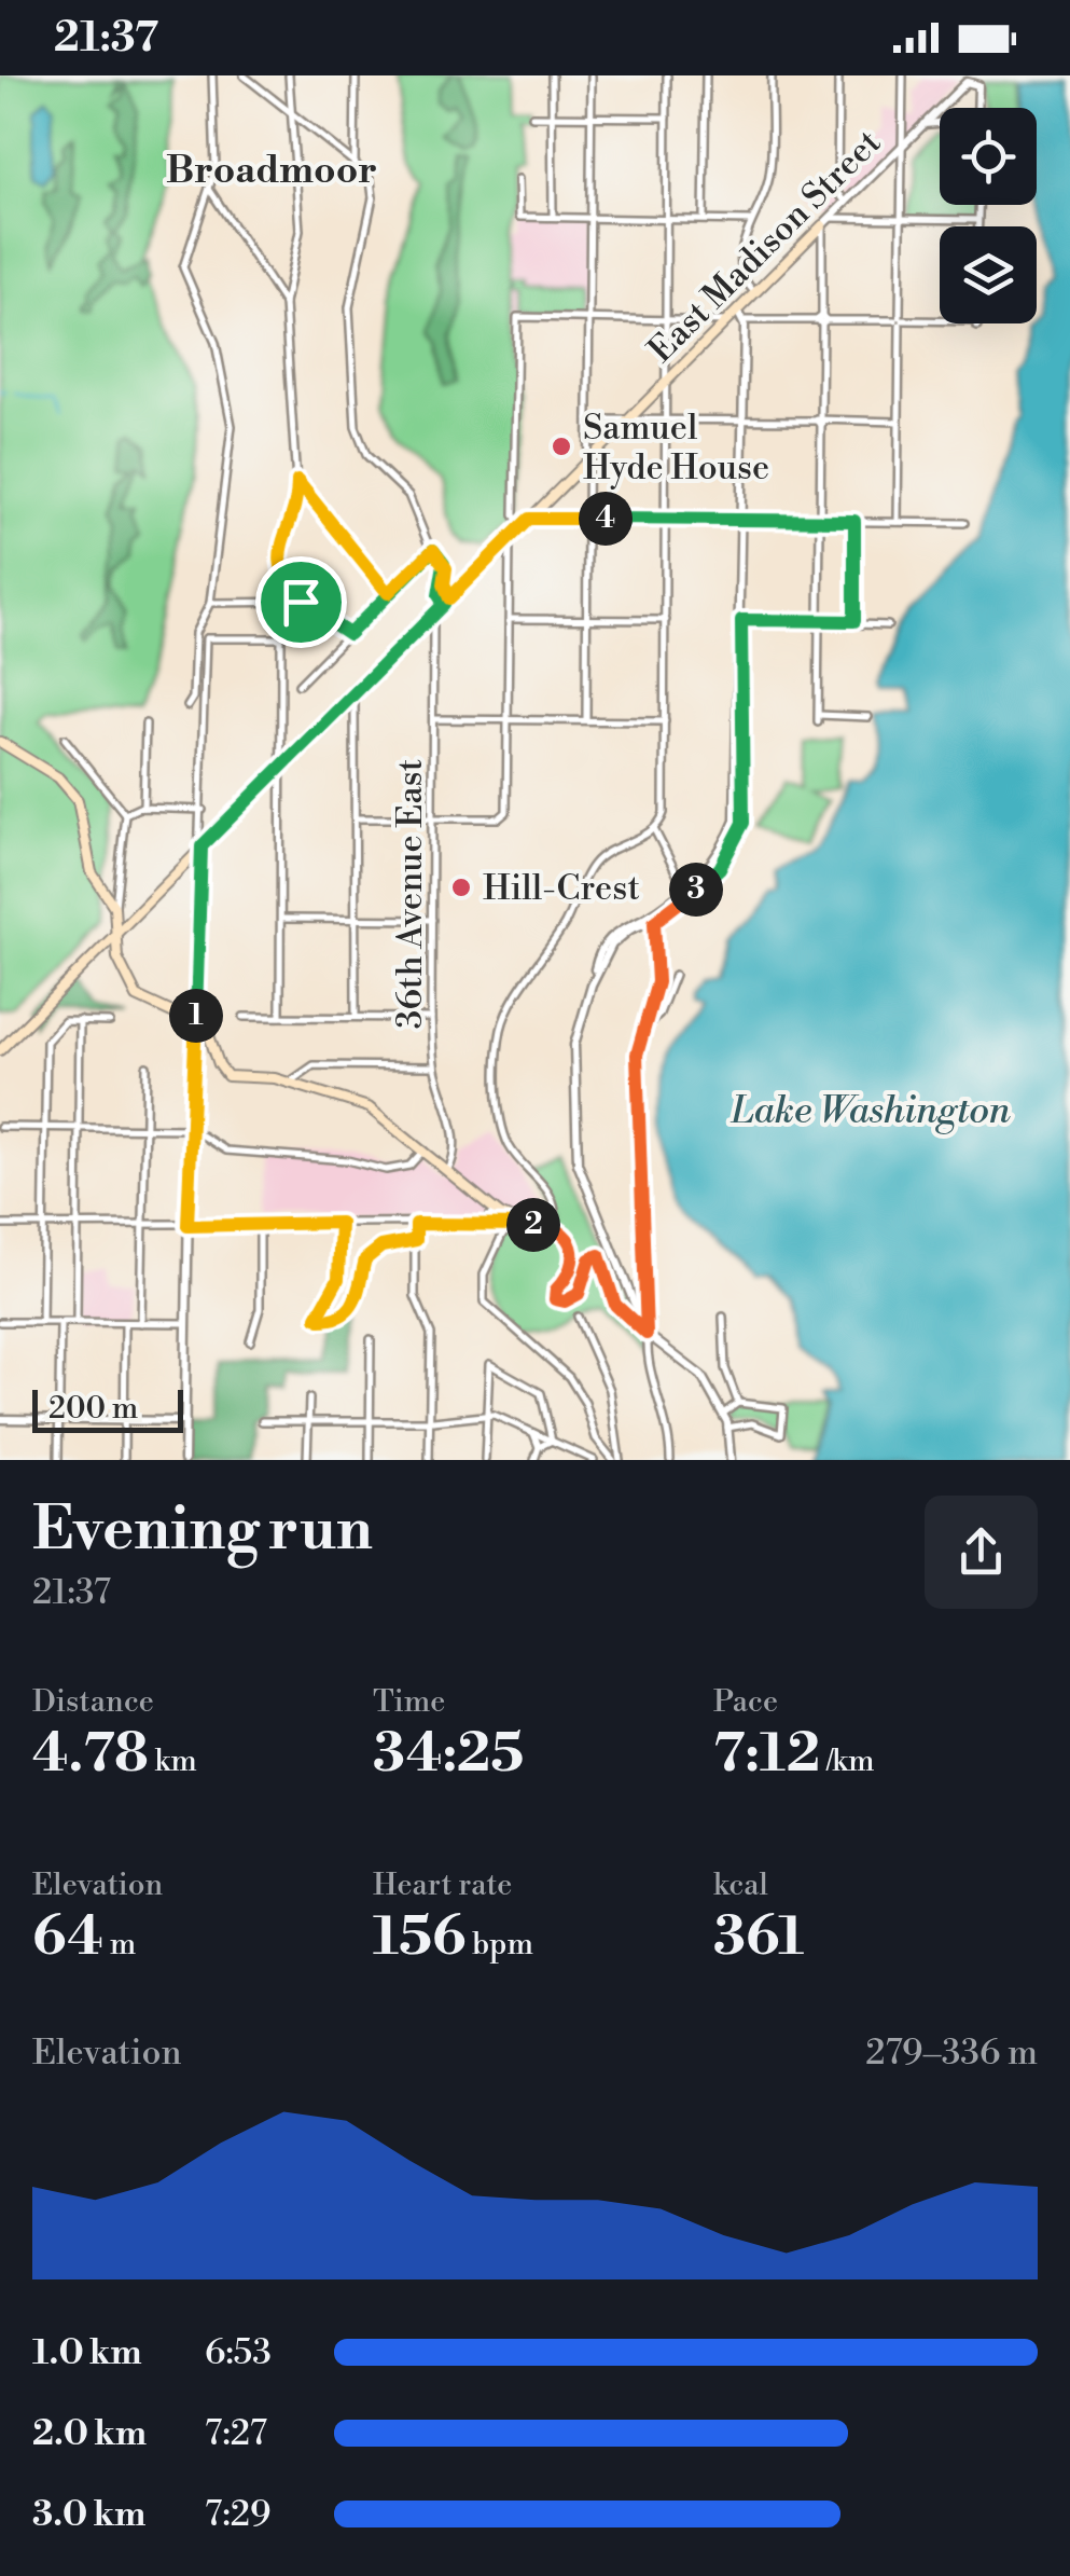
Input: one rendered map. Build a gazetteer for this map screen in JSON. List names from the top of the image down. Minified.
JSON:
{"streets":{"main road":["East Madison Street"],"street":["36th Avenue East"]},"crossings":[["East Madison Street","36th Avenue East"]],"districts":["Broadmoor"],"water":["Lake Washington"],"places":["Samuel Hyde House","Hill-Crest"],"scale_bar":"200 m","page":{"status":"21:37","pins":["4","3","1","2"],"scale":"200 m","heading":["Evening run","21:37"],"stats":[["Distance","4.78 km"],["Time","34:25"],["Pace","7:12 /km"],["Elevation","64 m"],["Heart rate","156 bpm"],["kcal","361"]],"chart":["Elevation","279–336 m"],"list":[{"name":"1.0 km","note":"6:53"},{"name":"2.0 km","note":"7:27"},{"name":"3.0 km","note":"7:29"}]}}
